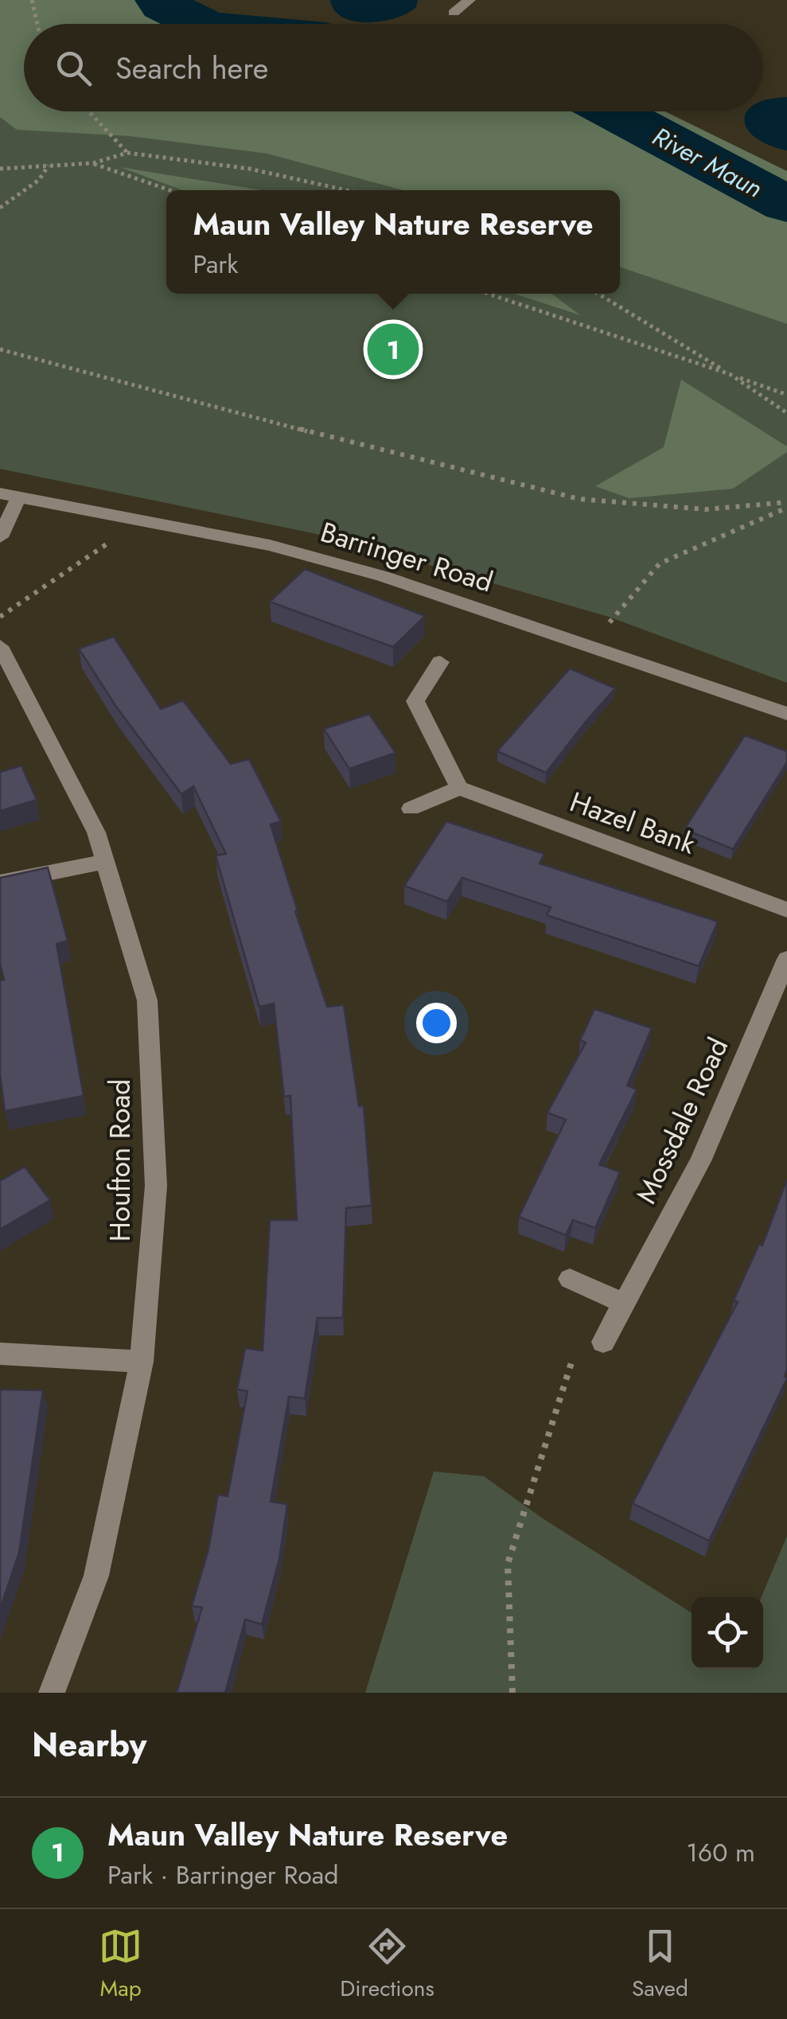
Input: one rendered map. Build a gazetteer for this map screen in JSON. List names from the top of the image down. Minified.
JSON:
{"streets":{"street":["Barringer Road","Hazel Bank","Mossdale Road","Houfton Road"]},"water":["River Maun"],"page":{"search":"Search here","popup":["Maun Valley Nature Reserve","Park"],"pins":"1","heading":"Nearby","list":[{"mark":"1","name":"Maun Valley Nature Reserve","note":"Park · Barringer Road","value":"160 m"}],"nav":["Map","Directions","Saved"]}}
